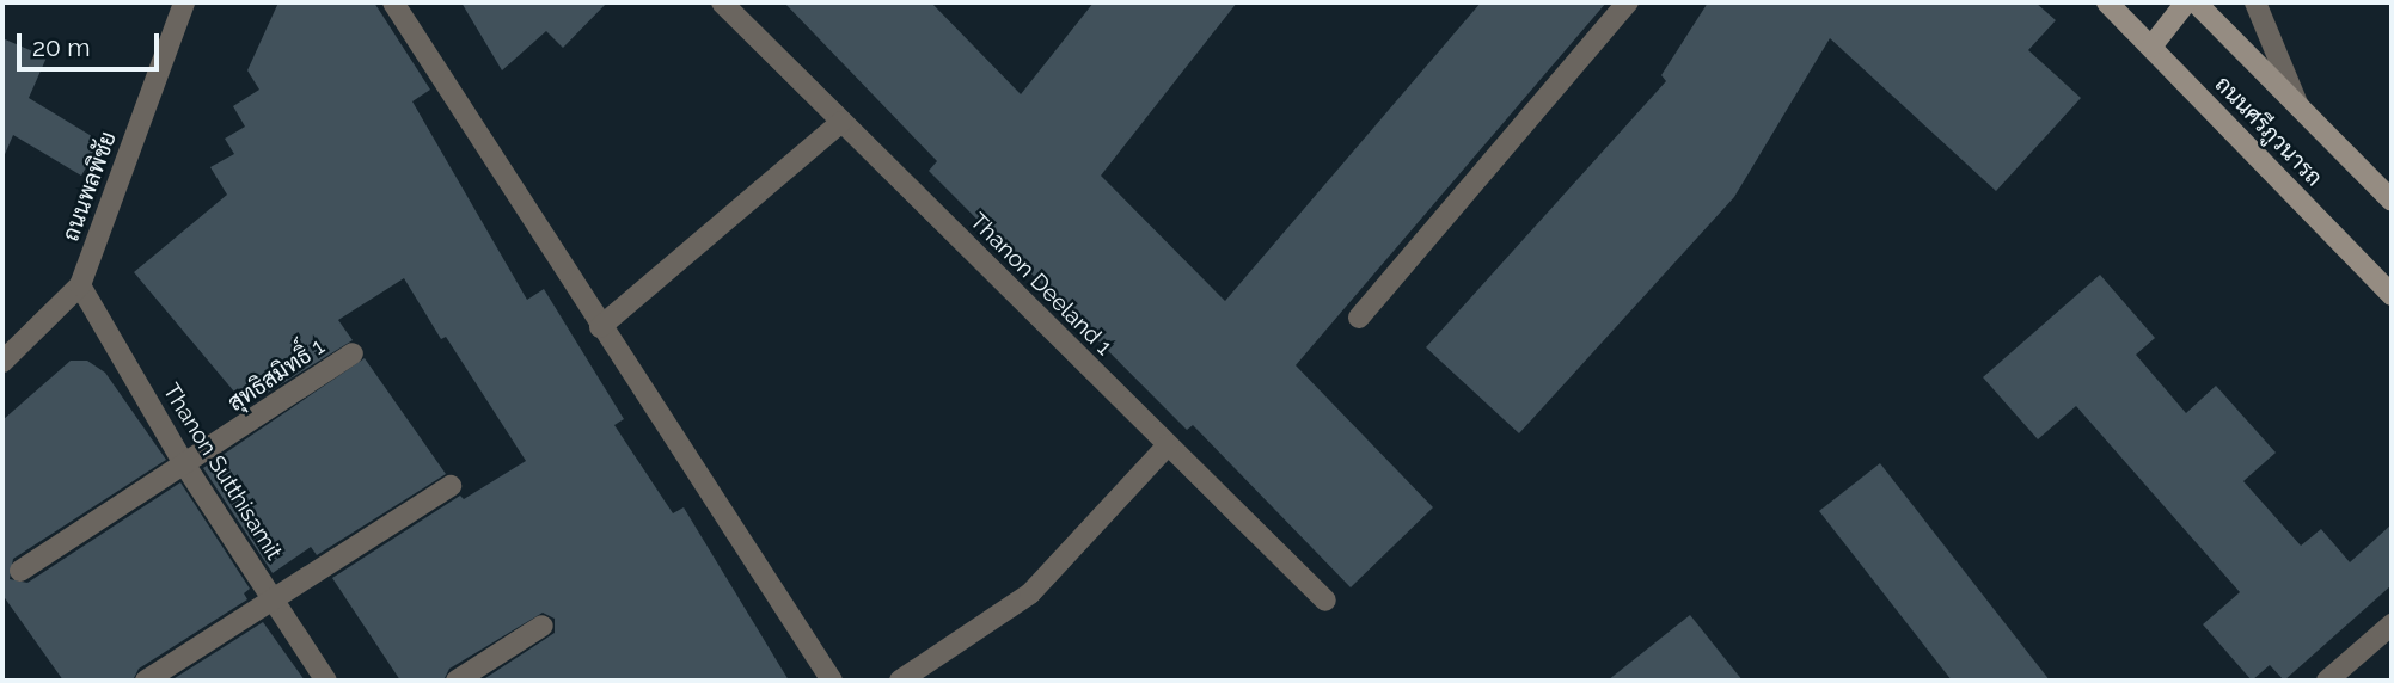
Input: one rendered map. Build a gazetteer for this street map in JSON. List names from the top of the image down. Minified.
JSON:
{"streets":{"main road":["ถนนศรีภูวนารถ"],"street":["ถนนพลพิชัย","Thanon Deeland 1","สุทธิสมิทธิ์ 1","Thanon Sutthisamit"]},"crossings":[["ถนนพลพิชัย","Thanon Sutthisamit"],["สุทธิสมิทธิ์ 1","Thanon Sutthisamit"]],"scale_bar":"20 m"}
